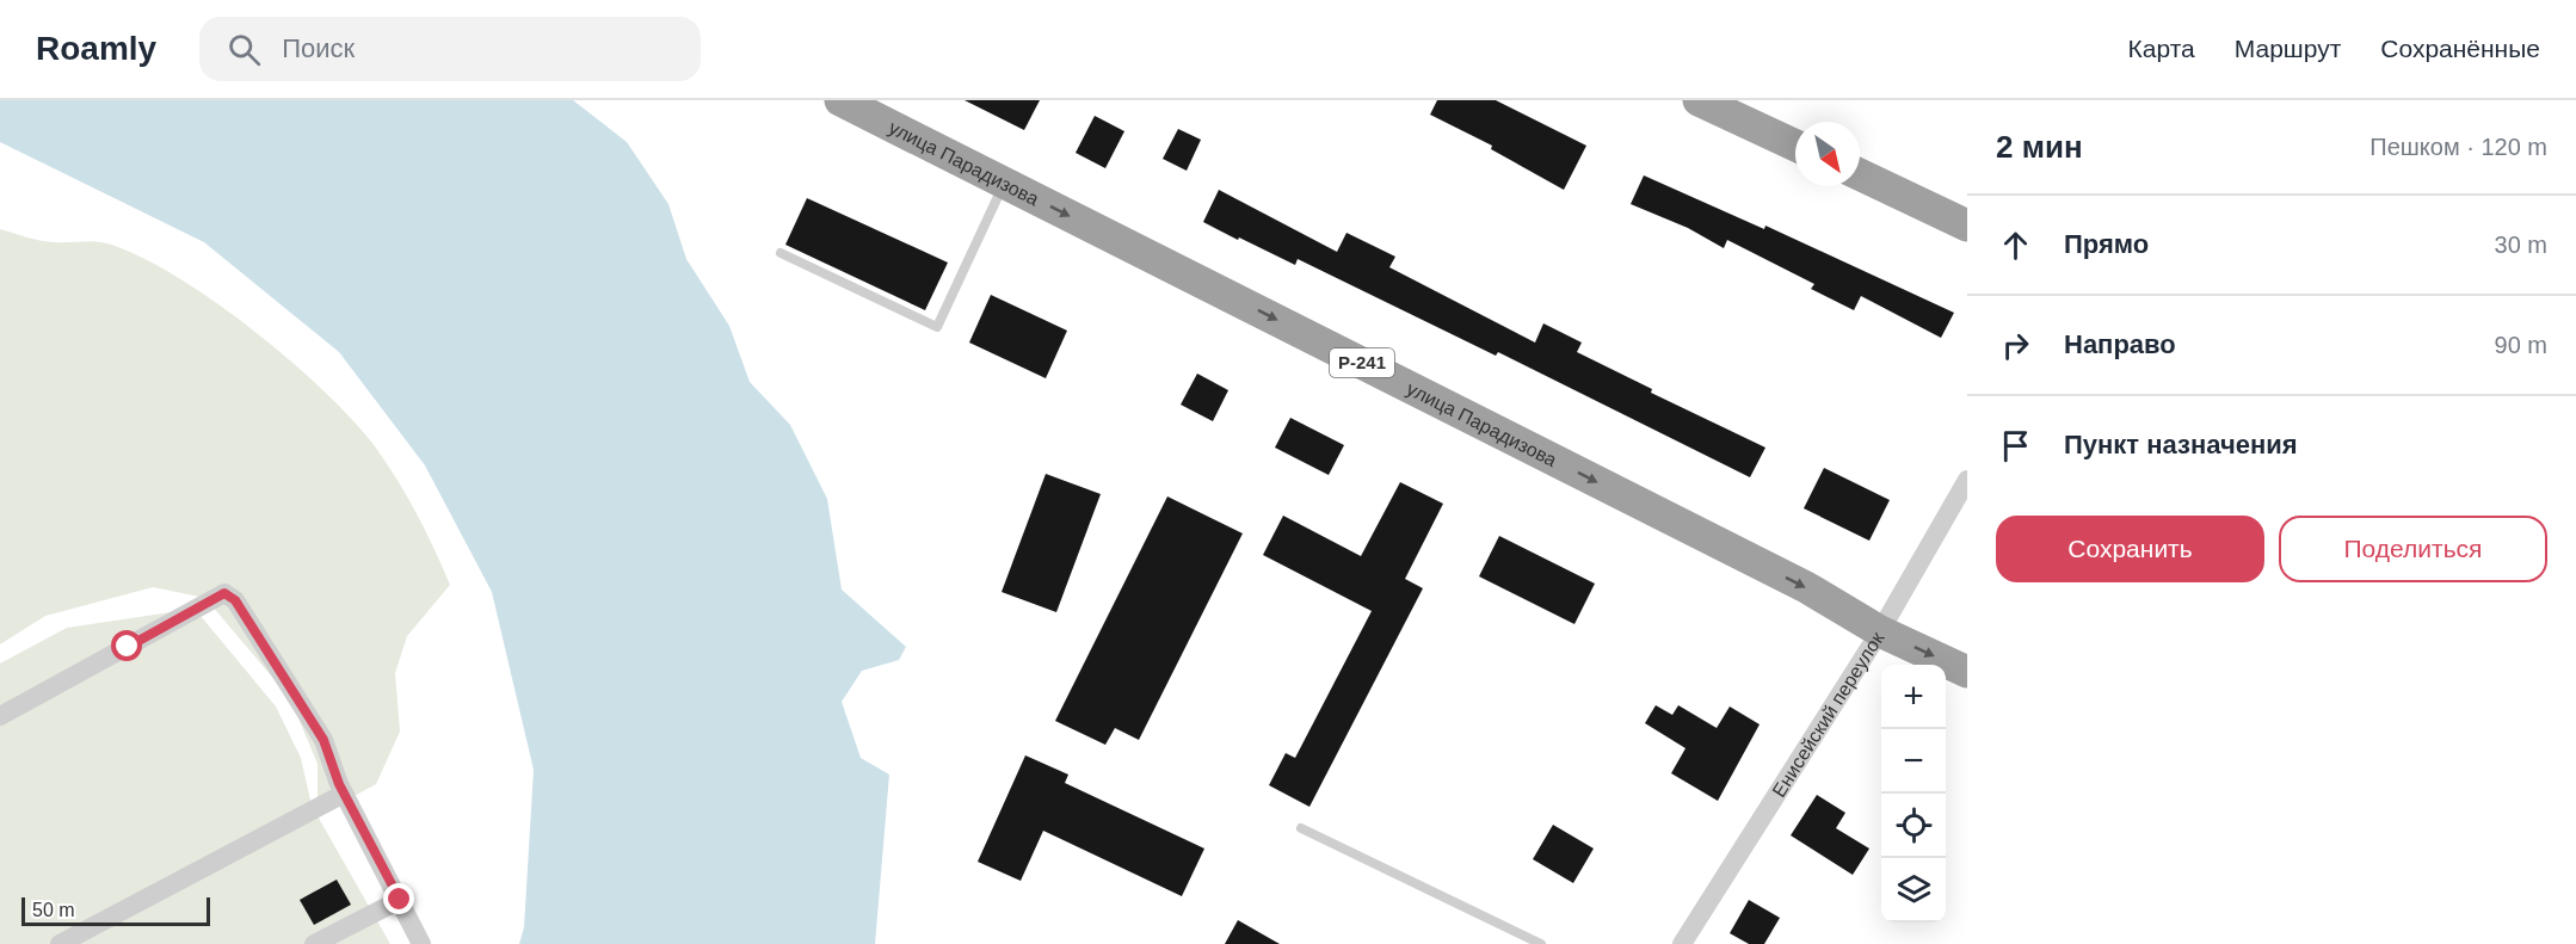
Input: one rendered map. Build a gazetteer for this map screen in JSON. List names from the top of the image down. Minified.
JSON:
{"streets":{"highway":["улица Парадизова","Р-241"],"street":["Енисейский переулок"]},"crossings":[["улица Парадизова","Енисейский переулок"]],"one_way":["улица Парадизова"],"scale_bar":"50 m","north":"bottom right","page":{"header":"Roamly","search":"Поиск","nav":["Карта","Маршрут","Сохранённые"],"heading":["2 мин","Пешком · 120 m"],"list":[["Прямо","30 m"],["Направо","90 m"],"Пункт назначения"],"buttons":["Сохранить","Поделиться"],"map_buttons":["+","−"],"scale":"50 m"}}
